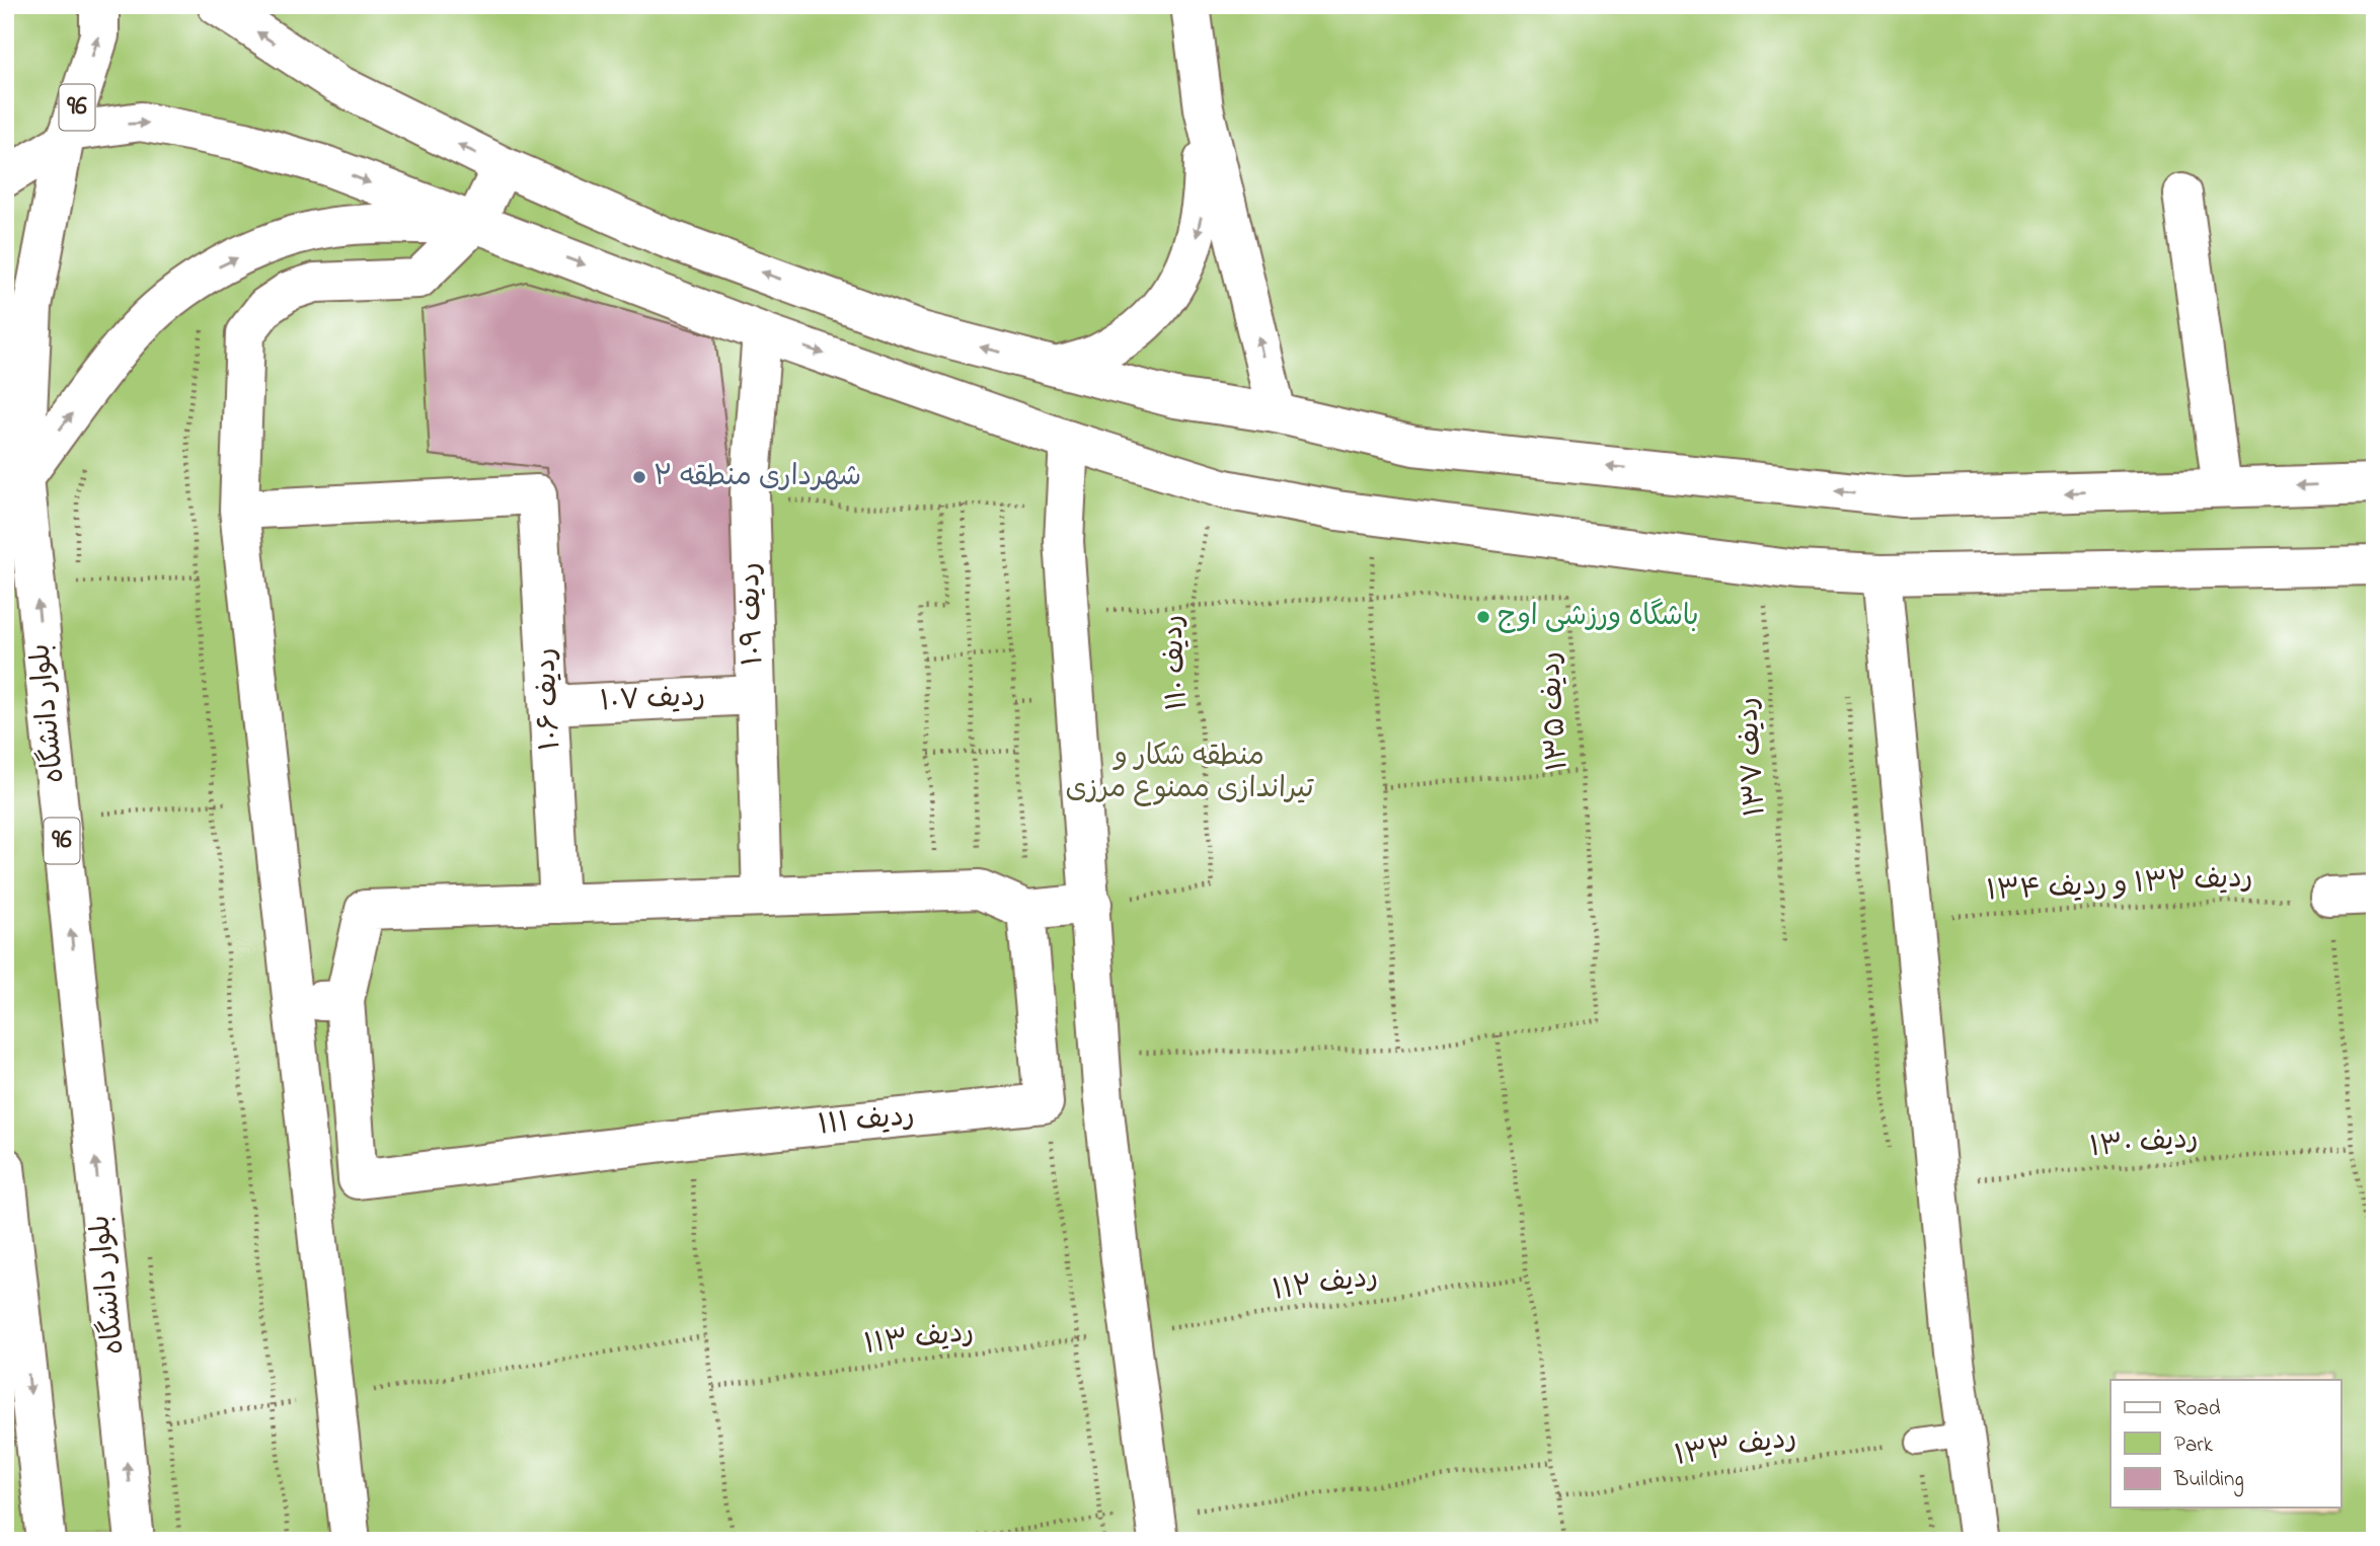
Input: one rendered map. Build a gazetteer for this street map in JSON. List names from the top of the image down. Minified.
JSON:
{"streets":{"street":["96","ردیف ۱۰۹","ردیف ۱۰۶","ردیف ۱۰۷","بلوار دانشگاه","ردیف ۱۱۱"],"path":["ردیف ۱۱۰","ردیف ۱۳۵","ردیف ۱۳۷","ردیف ۱۳۲ و ردیف ۱۳۴","ردیف ۱۳۰","ردیف ۱۱۲","ردیف ۱۱۳","ردیف ۱۳۳"]},"crossings":[["96","بلوار دانشگاه"],["ردیف ۱۰۹","ردیف ۱۰۷"],["ردیف ۱۰۶","ردیف ۱۰۷"],["ردیف ۱۱۲","ردیف ۱۱۳"]],"parks":["منطقه شکار و تیراندازی ممنوع مرزی"],"places":["شهرداری منطقه ۲","باشگاه ورزشی اوج"],"legend":["Road","Park","Building"]}
